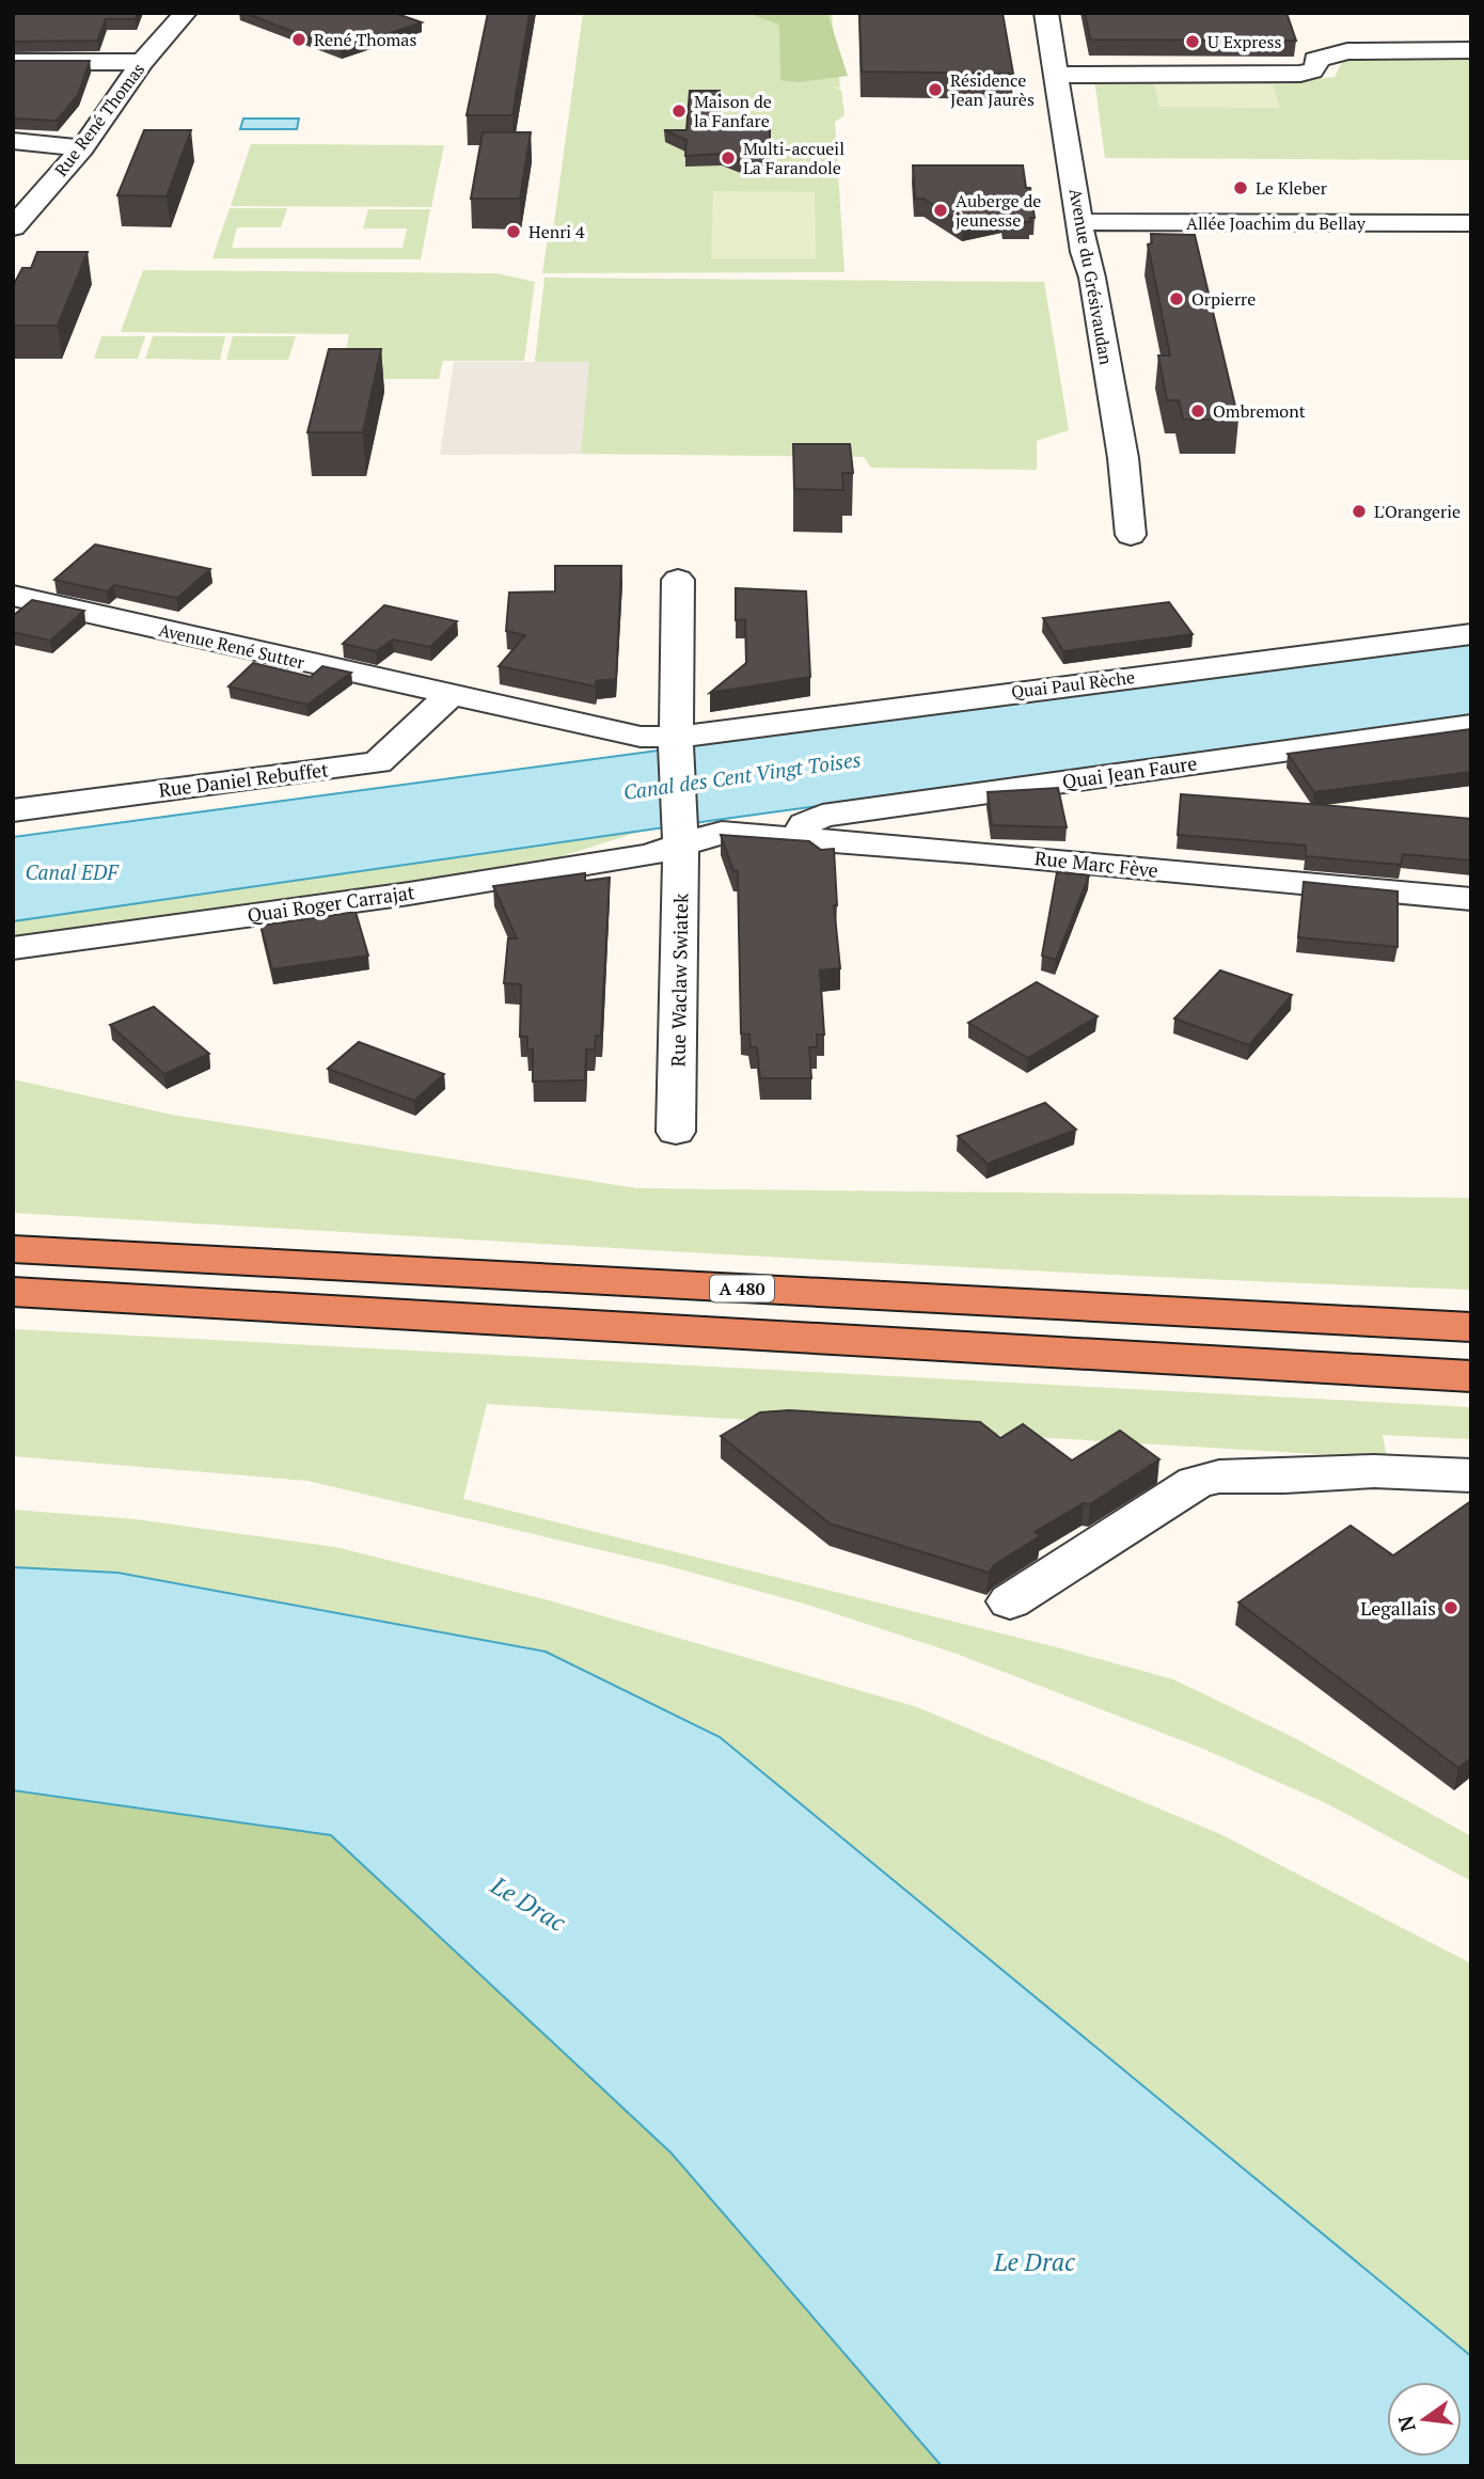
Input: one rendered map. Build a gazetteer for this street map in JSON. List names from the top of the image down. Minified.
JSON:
{"streets":{"highway":["A 480"],"street":["Rue René Thomas","Allée Joachim du Bellay","Avenue du Grésivaudan","Avenue René Sutter","Quai Paul Rèche","Quai Jean Faure","Rue Daniel Rebuffet","Rue Marc Fève","Quai Roger Carrajat","Rue Waclaw Swiatek"]},"crossings":[["Allée Joachim du Bellay","Avenue du Grésivaudan"],["Avenue René Sutter","Quai Paul Rèche"],["Avenue René Sutter","Rue Daniel Rebuffet"],["Avenue René Sutter","Rue Waclaw Swiatek"],["Quai Paul Rèche","Rue Waclaw Swiatek"],["Quai Jean Faure","Rue Marc Fève"],["Rue Marc Fève","Quai Roger Carrajat"],["Quai Roger Carrajat","Rue Waclaw Swiatek"]],"water":["Canal des Cent Vingt Toises","Canal EDF","Le Drac"],"places":["René Thomas","U Express","Résidence Jean Jaurès","Maison de la Fanfare","Multi-accueil La Farandole","Le Kleber","Auberge de jeunesse","Henri 4","Orpierre","Ombremont","L'Orangerie","Legallais"],"north":"left"}
